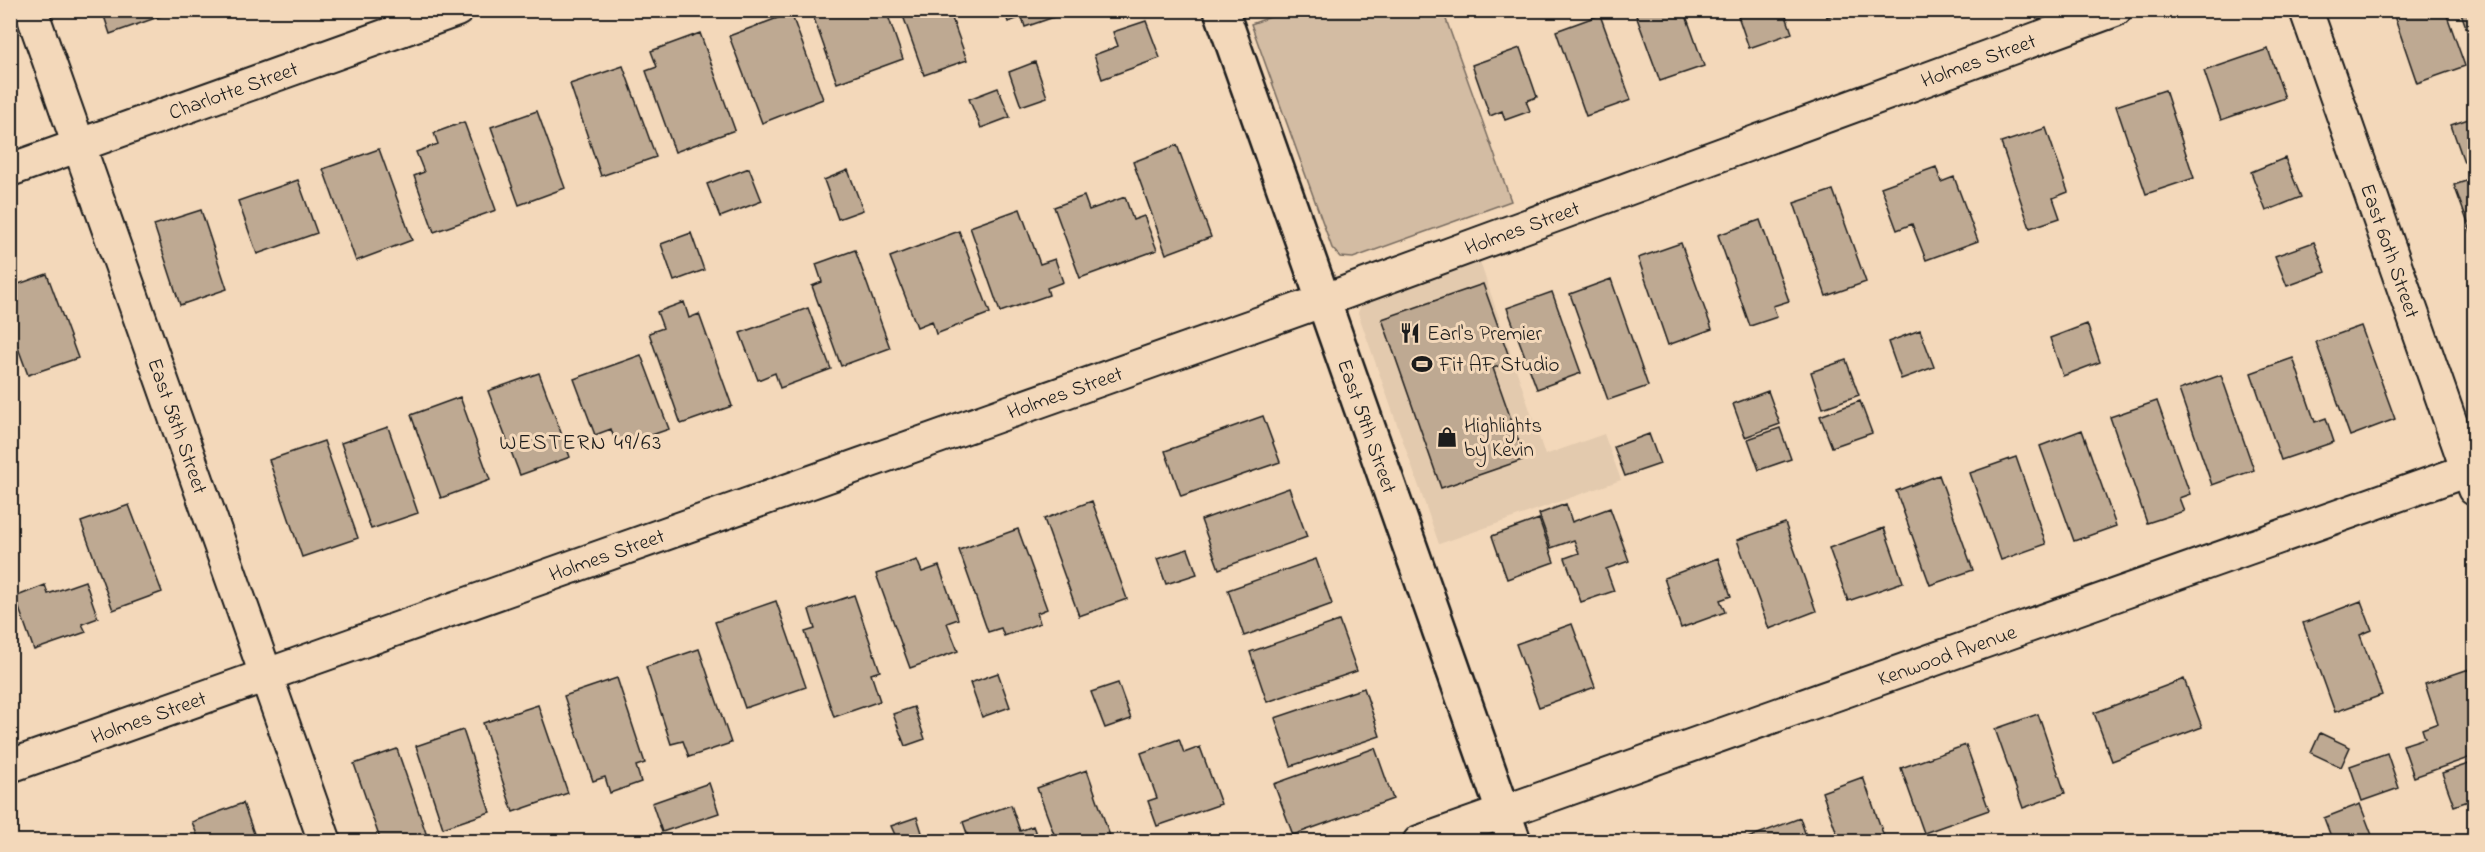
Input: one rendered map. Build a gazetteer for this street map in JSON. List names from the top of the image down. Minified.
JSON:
{"streets":{"street":["Holmes Street","Charlotte Street","East 60th Street","East 58th Street","East 59th Street","Kenwood Avenue"]},"crossings":[["Holmes Street","East 58th Street"],["Holmes Street","East 59th Street"],["Charlotte Street","East 58th Street"],["East 60th Street","Kenwood Avenue"],["East 59th Street","Kenwood Avenue"]],"districts":["WESTERN 49/63"],"places":{"restaurant":["Earl's Premier"],"sports":["Fit AF Studio"],"shop":["Highlights by Kevin"]}}
